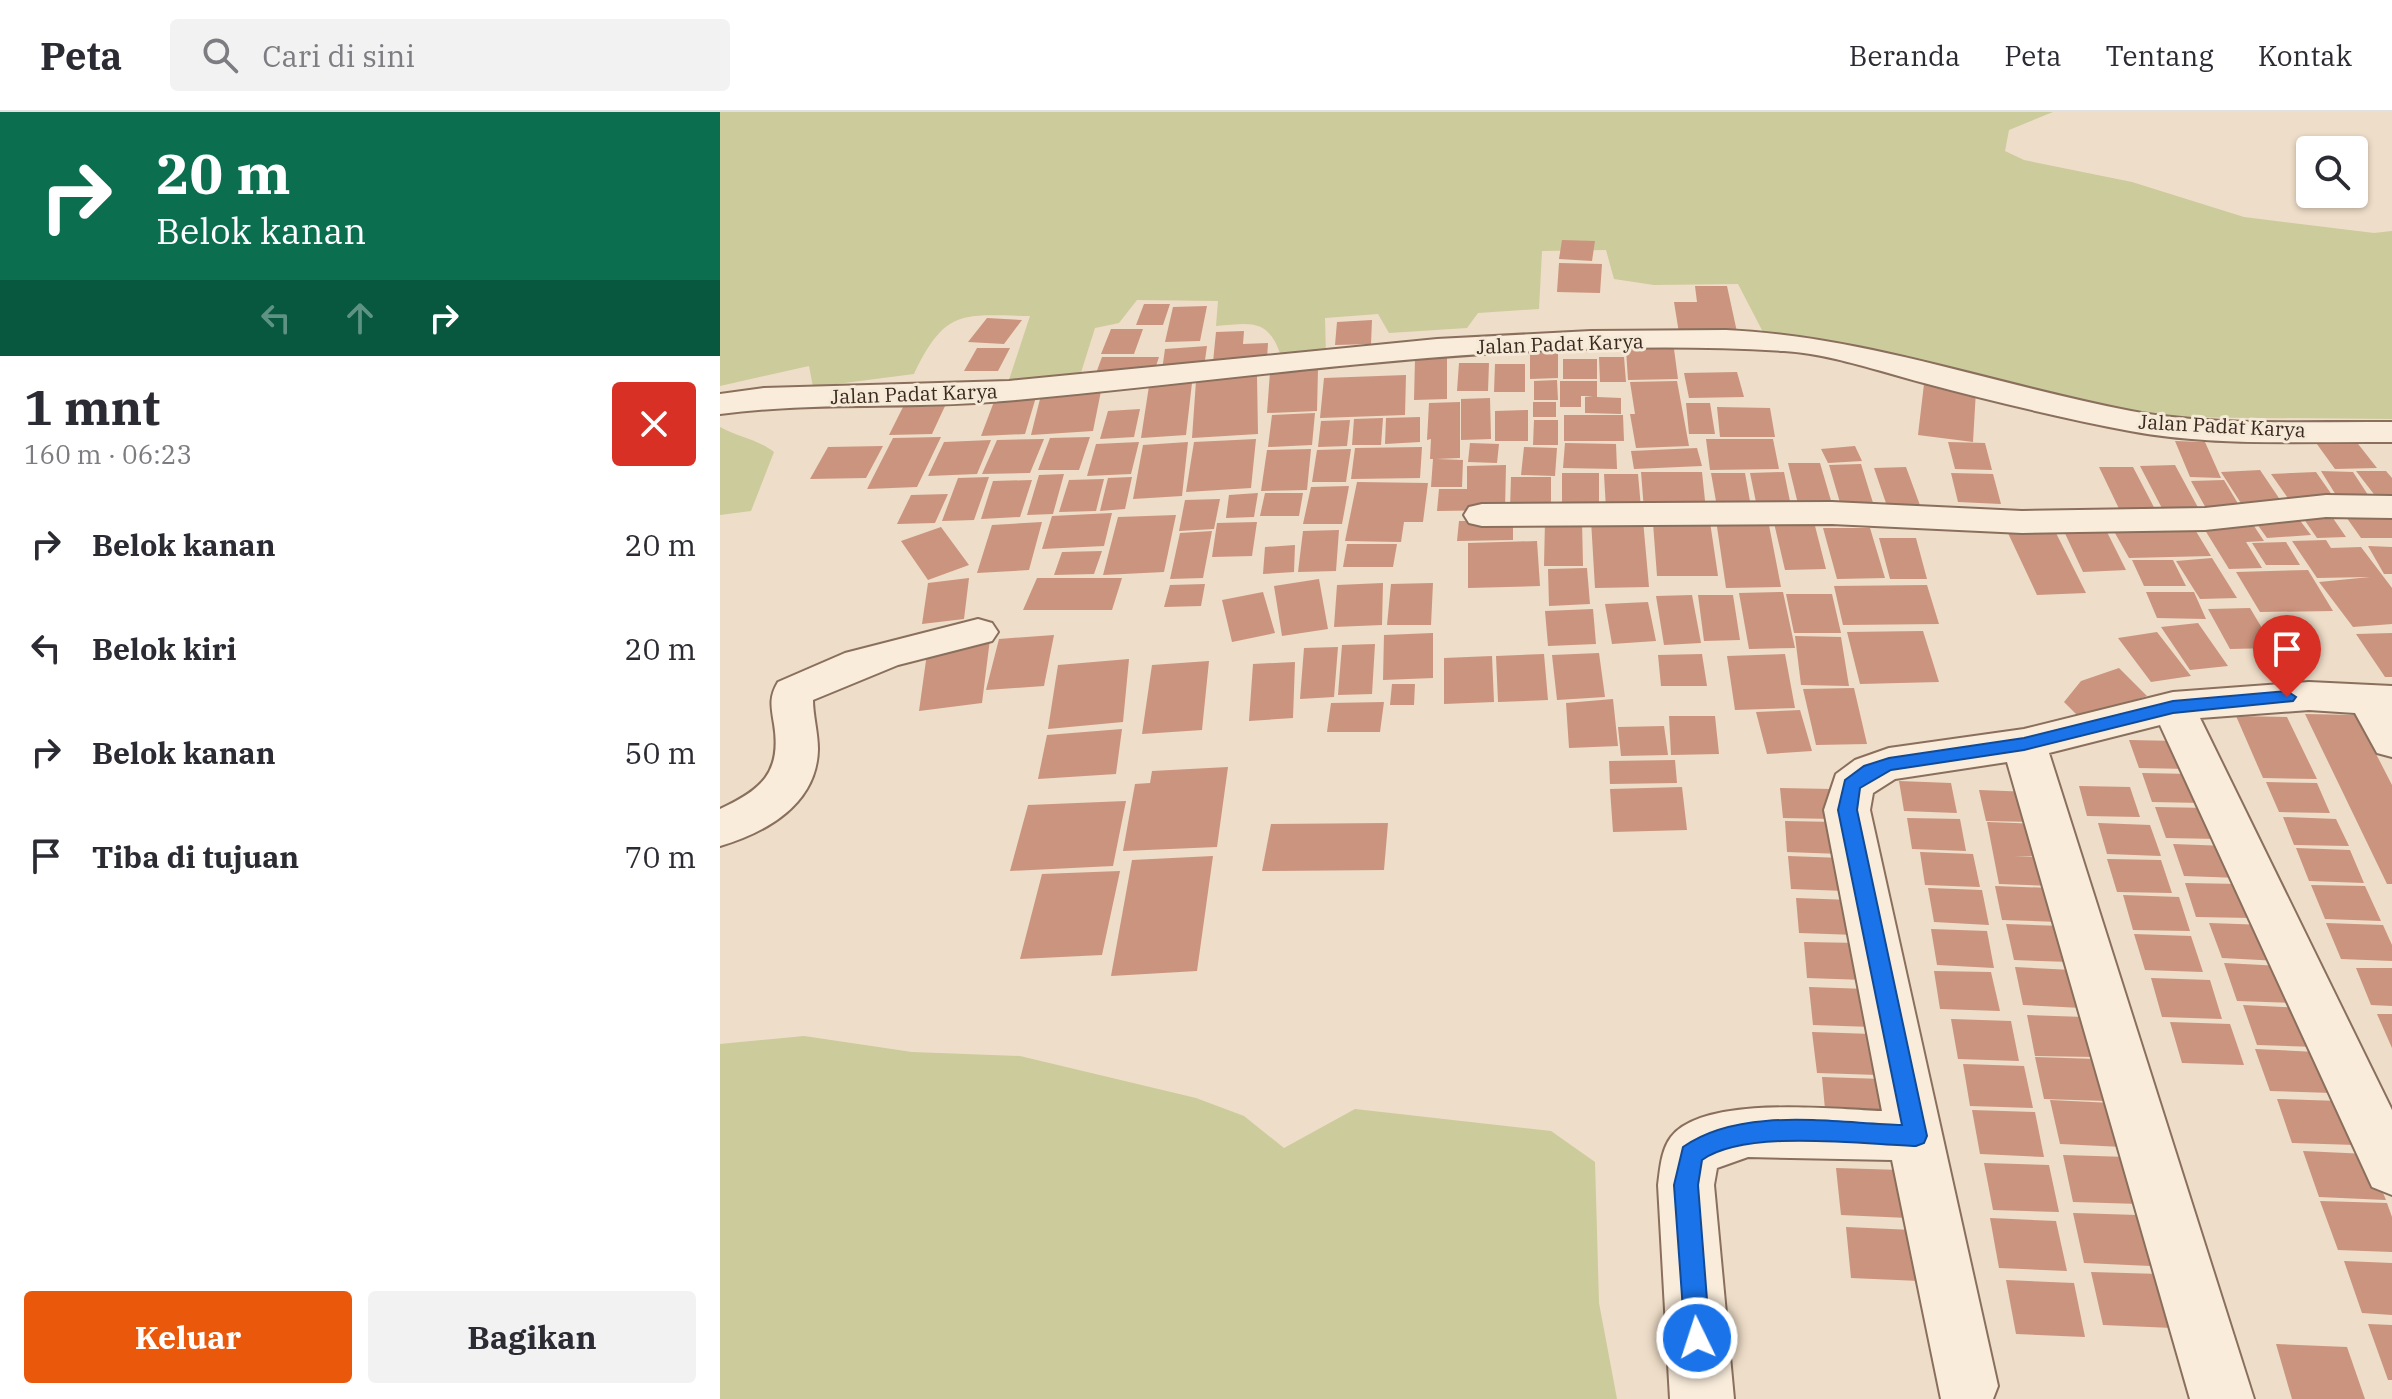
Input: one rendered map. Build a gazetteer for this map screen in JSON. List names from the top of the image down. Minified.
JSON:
{"streets":{"street":["Jalan Padat Karya"]},"page":{"header":"Peta","search":"Cari di sini","nav":["Beranda","Peta","Tentang","Kontak"],"turn":["20 m","Belok kanan"],"heading":["1 mnt","160 m · 06:23"],"list":[{"name":"Belok kanan","value":"20 m"},{"name":"Belok kiri","value":"20 m"},{"name":"Belok kanan","value":"50 m"},{"name":"Tiba di tujuan","value":"70 m"}],"buttons":["Keluar","Bagikan"]}}
